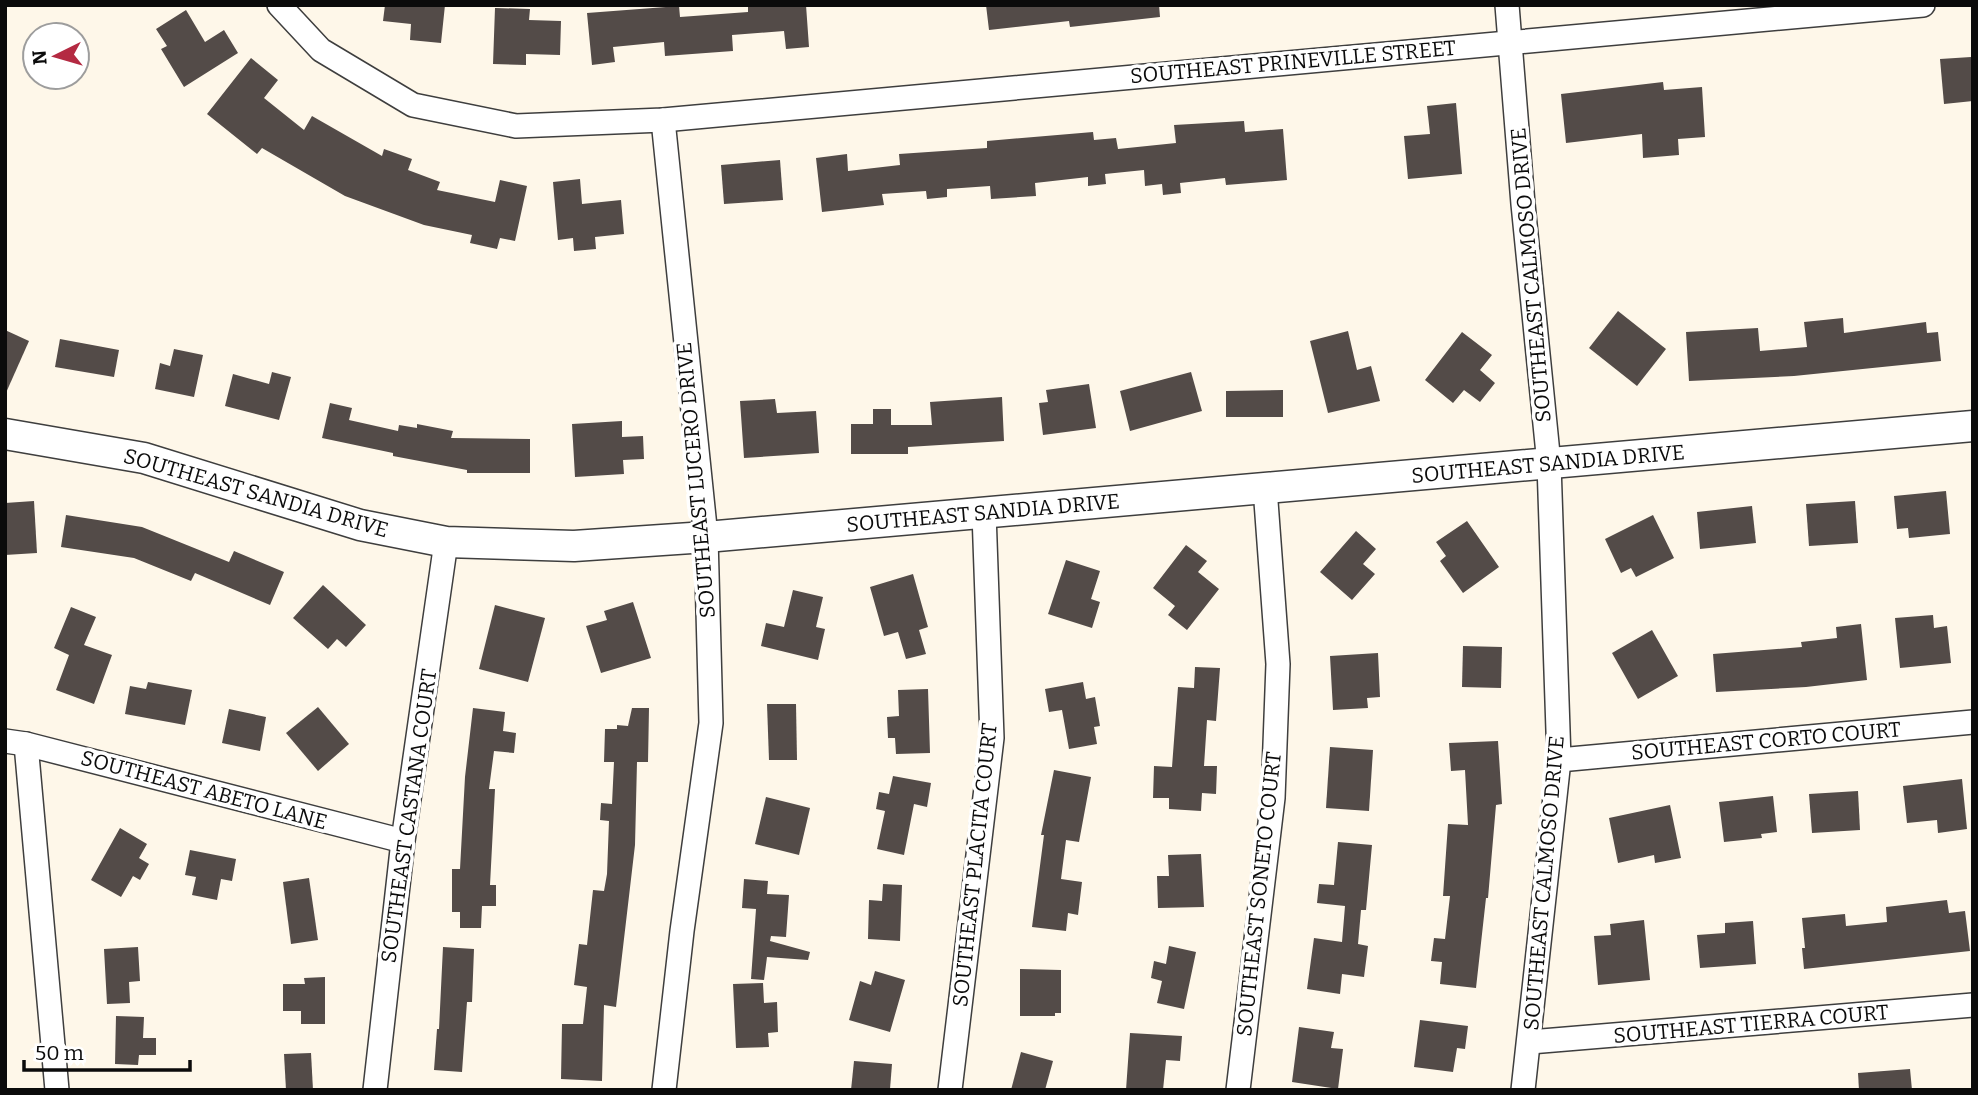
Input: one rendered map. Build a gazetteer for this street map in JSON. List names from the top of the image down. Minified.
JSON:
{"streets":{"street":["SOUTHEAST PRINEVILLE STREET","SOUTHEAST CALMOSO DRIVE","SOUTHEAST SANDIA DRIVE","SOUTHEAST LUCERO DRIVE","SOUTHEAST CORTO COURT","SOUTHEAST ABETO LANE","SOUTHEAST CASTANA COURT","SOUTHEAST PLACITA COURT","SOUTHEAST SONETO COURT","SOUTHEAST TIERRA COURT"]},"crossings":[["SOUTHEAST PRINEVILLE STREET","SOUTHEAST CALMOSO DRIVE"],["SOUTHEAST PRINEVILLE STREET","SOUTHEAST LUCERO DRIVE"],["SOUTHEAST CALMOSO DRIVE","SOUTHEAST SANDIA DRIVE"],["SOUTHEAST CALMOSO DRIVE","SOUTHEAST CORTO COURT"],["SOUTHEAST CALMOSO DRIVE","SOUTHEAST TIERRA COURT"],["SOUTHEAST SANDIA DRIVE","SOUTHEAST LUCERO DRIVE"],["SOUTHEAST SANDIA DRIVE","SOUTHEAST CASTANA COURT"],["SOUTHEAST SANDIA DRIVE","SOUTHEAST PLACITA COURT"],["SOUTHEAST SANDIA DRIVE","SOUTHEAST SONETO COURT"],["SOUTHEAST ABETO LANE","SOUTHEAST CASTANA COURT"]],"scale_bar":"50 m","north":"left"}
